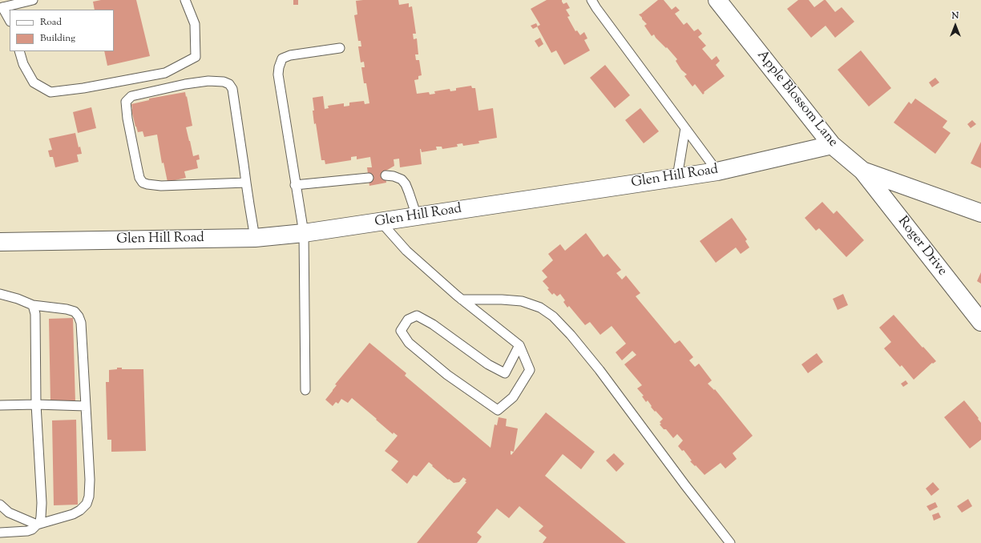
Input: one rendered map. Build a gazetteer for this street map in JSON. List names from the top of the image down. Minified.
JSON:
{"streets":{"street":["Apple Blossom Lane","Glen Hill Road","Roger Drive"]},"crossings":[["Apple Blossom Lane","Glen Hill Road"],["Apple Blossom Lane","Roger Drive"]],"legend":["Road","Building"],"north":"top"}
